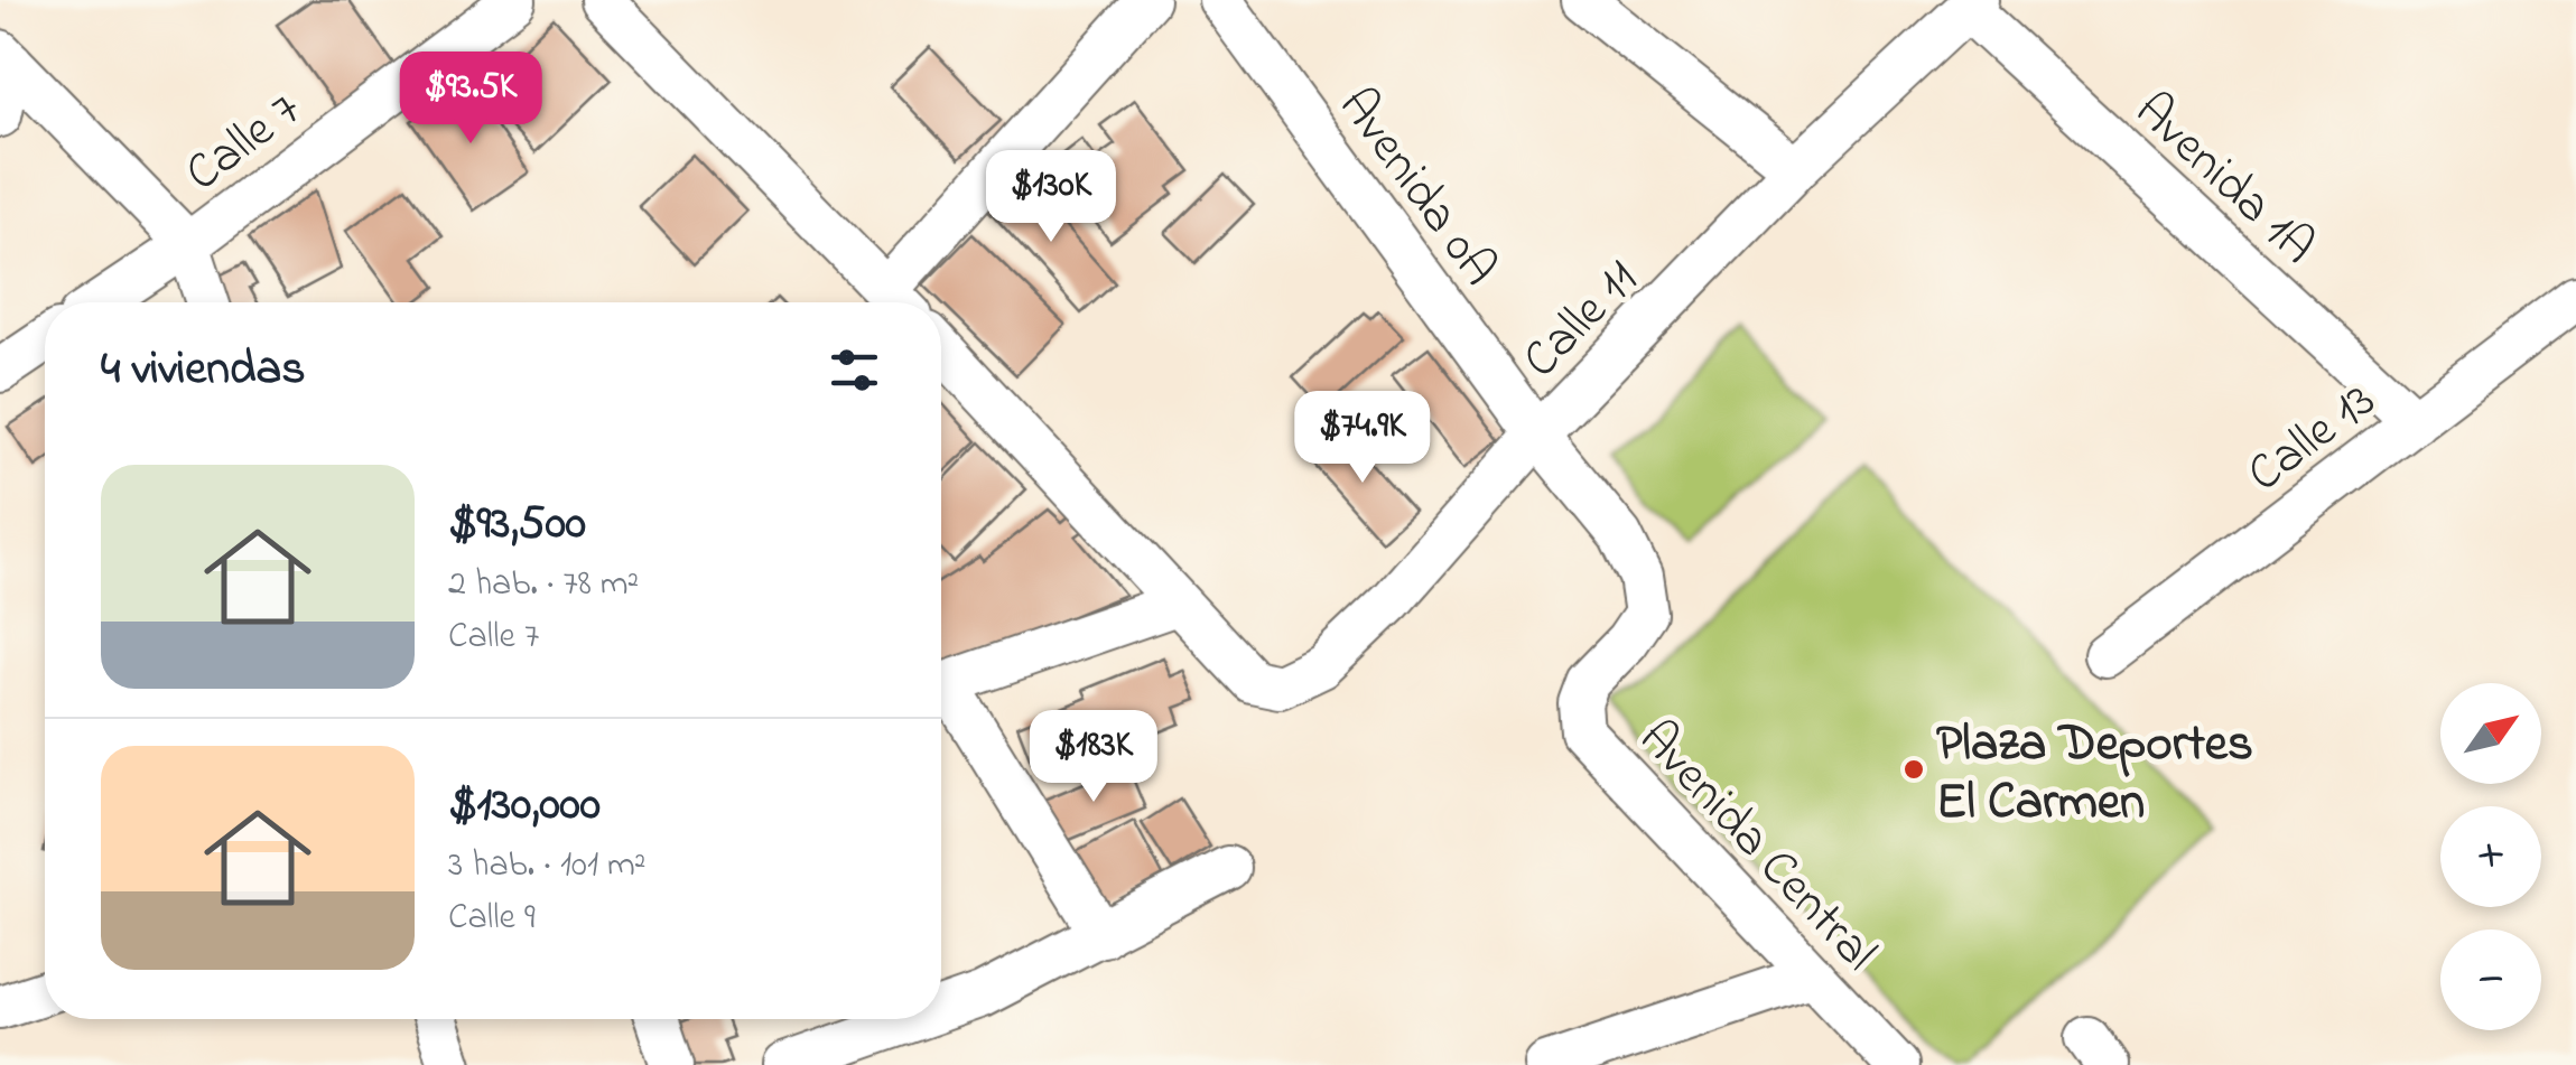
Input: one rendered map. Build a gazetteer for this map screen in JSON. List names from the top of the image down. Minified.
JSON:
{"streets":{"street":["Calle 7","Avenida 1A","Avenida 0A","Calle 11","Calle 13","Avenida Central"]},"crossings":[["Avenida 1A","Calle 11"],["Avenida 1A","Calle 13"],["Avenida 0A","Calle 11"],["Avenida 0A","Avenida Central"]],"places":["Plaza Deportes El Carmen"],"north":"top right","page":{"price":["$93.5K","$130K","$74.9K","$183K"],"heading":"4 viviendas","list":[{"name":"$93,500","note":"2 hab. · 78 m² · Calle 7"},{"name":"$130,000","note":"3 hab. · 101 m² · Calle 9"}],"map_buttons":["+","−"]}}
